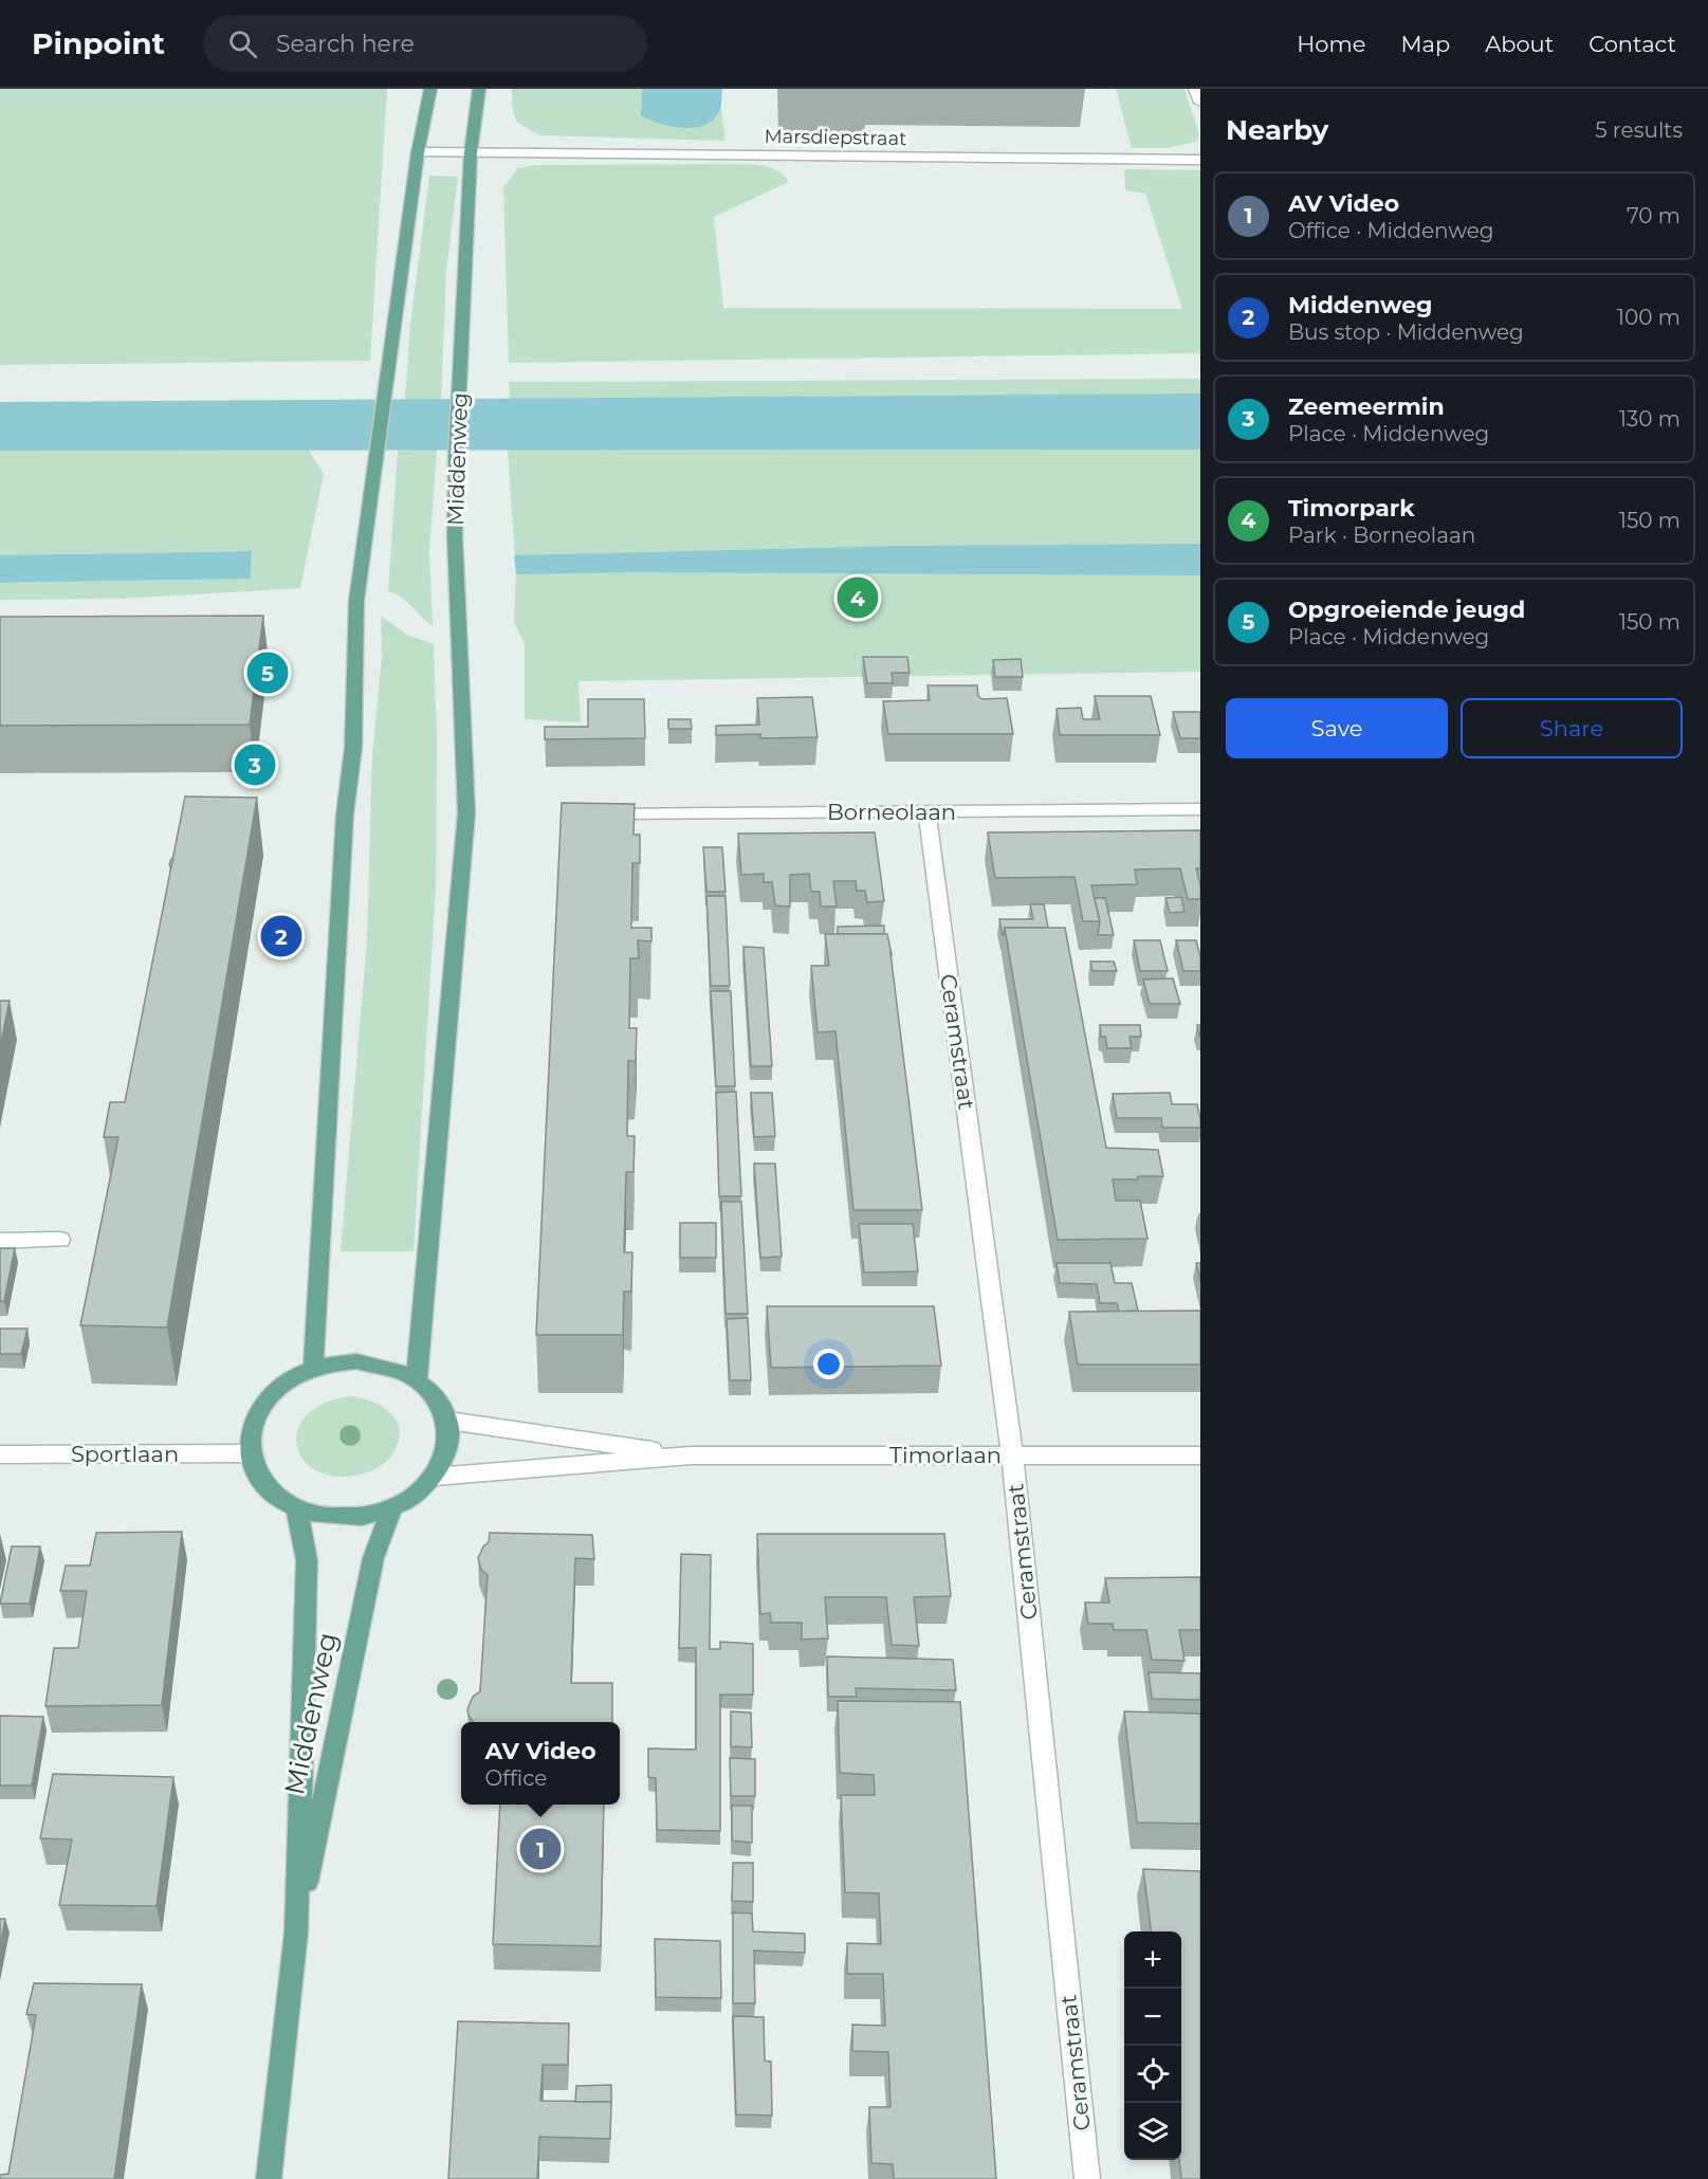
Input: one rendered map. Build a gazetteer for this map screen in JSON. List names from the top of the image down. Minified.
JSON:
{"streets":{"main road":["Middenweg"],"street":["Marsdiepstraat","Borneolaan","Ceramstraat","Sportlaan","Timorlaan"]},"crossings":[["Marsdiepstraat","Middenweg"],["Middenweg","Sportlaan"],["Middenweg","Timorlaan"],["Borneolaan","Ceramstraat"],["Ceramstraat","Timorlaan"],["Sportlaan","Timorlaan"]],"page":{"header":"Pinpoint","search":"Search here","nav":["Home","Map","About","Contact"],"heading":["Nearby","5 results"],"list":[{"mark":"1","name":"AV Video","note":"Office · Middenweg","value":"70 m"},{"mark":"2","name":"Middenweg","note":"Bus stop · Middenweg","value":"100 m"},{"mark":"3","name":"Zeemeermin","note":"Place · Middenweg","value":"130 m"},{"mark":"4","name":"Timorpark","note":"Park · Borneolaan","value":"150 m"},{"mark":"5","name":"Opgroeiende jeugd","note":"Place · Middenweg","value":"150 m"}],"pins":["4","5","3","2","1"],"buttons":["Save","Share"],"popup":["AV Video","Office"],"map_buttons":["+","−"]}}
